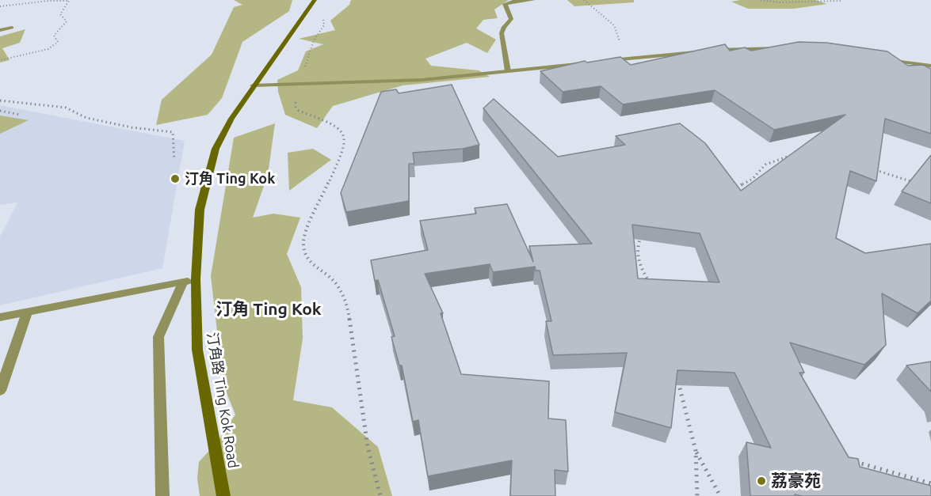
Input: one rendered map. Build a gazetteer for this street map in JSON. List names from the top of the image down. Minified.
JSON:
{"streets":{"main road":["汀角路 Ting Kok Road"]},"districts":["汀角 Ting Kok"],"places":["汀角 Ting Kok","荔豪苑"]}
